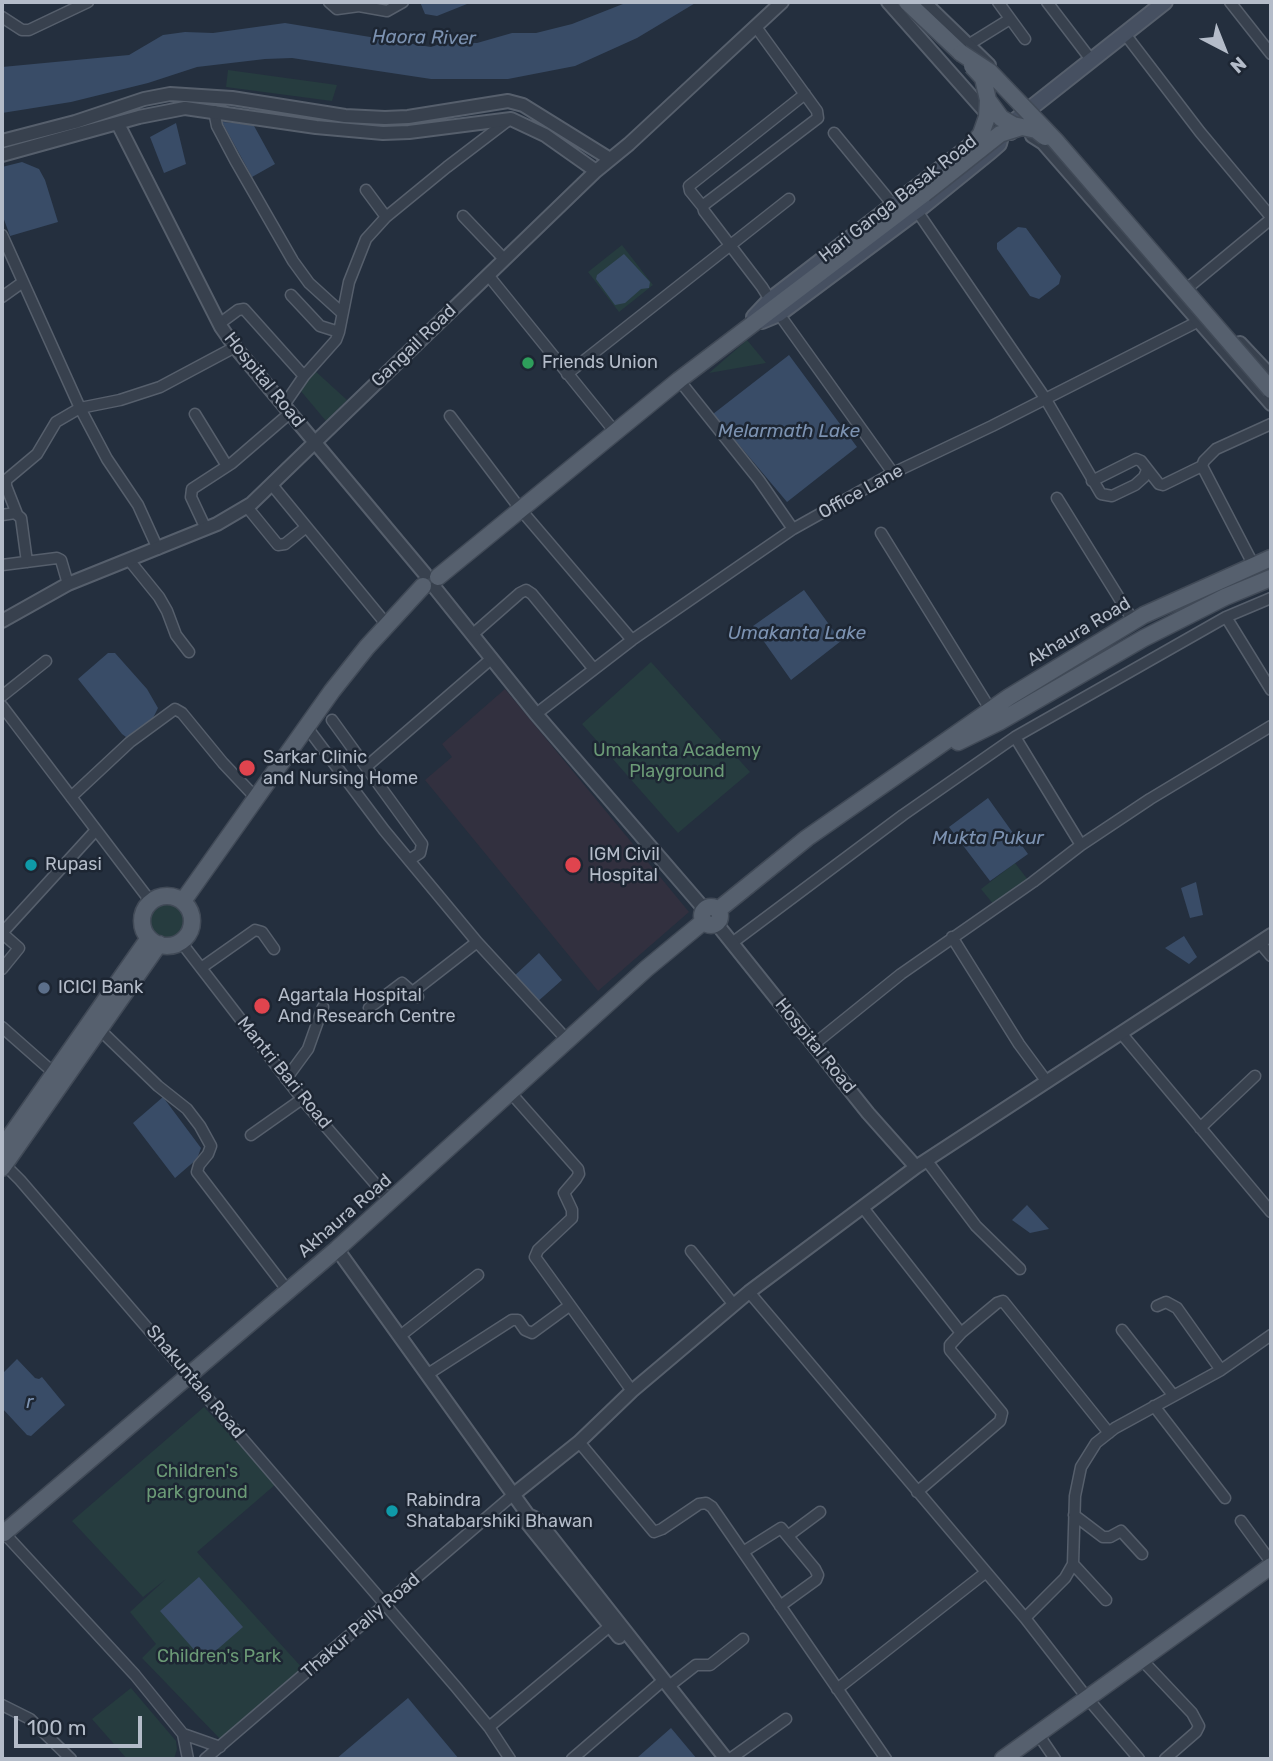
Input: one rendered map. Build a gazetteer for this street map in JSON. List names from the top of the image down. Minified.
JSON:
{"streets":{"main road":["Hari Ganga Basak Road","Akhaura Road"],"street":["Gangail Road","Hospital Road","Office Lane","Mantri Bari Road","Shakuntala Road","Thakur Pally Road"]},"crossings":[["Gangail Road","Hospital Road"],["Hospital Road","Office Lane"],["Hospital Road","Akhaura Road"],["Akhaura Road","Mantri Bari Road"],["Akhaura Road","Shakuntala Road"],["Shakuntala Road","Thakur Pally Road"]],"water":["Haora River","Melarmath Lake","Umakanta Lake","Mukta Pukur","r"],"parks":["Umakanta Academy Playground","Children's park ground","Children's Park"],"places":["Friends Union","Sarkar Clinic and Nursing Home","Rupasi","IGM Civil Hospital","ICICI Bank","Agartala Hospital And Research Centre","Rabindra Shatabarshiki Bhawan"],"scale_bar":"100 m","north":"bottom right"}
